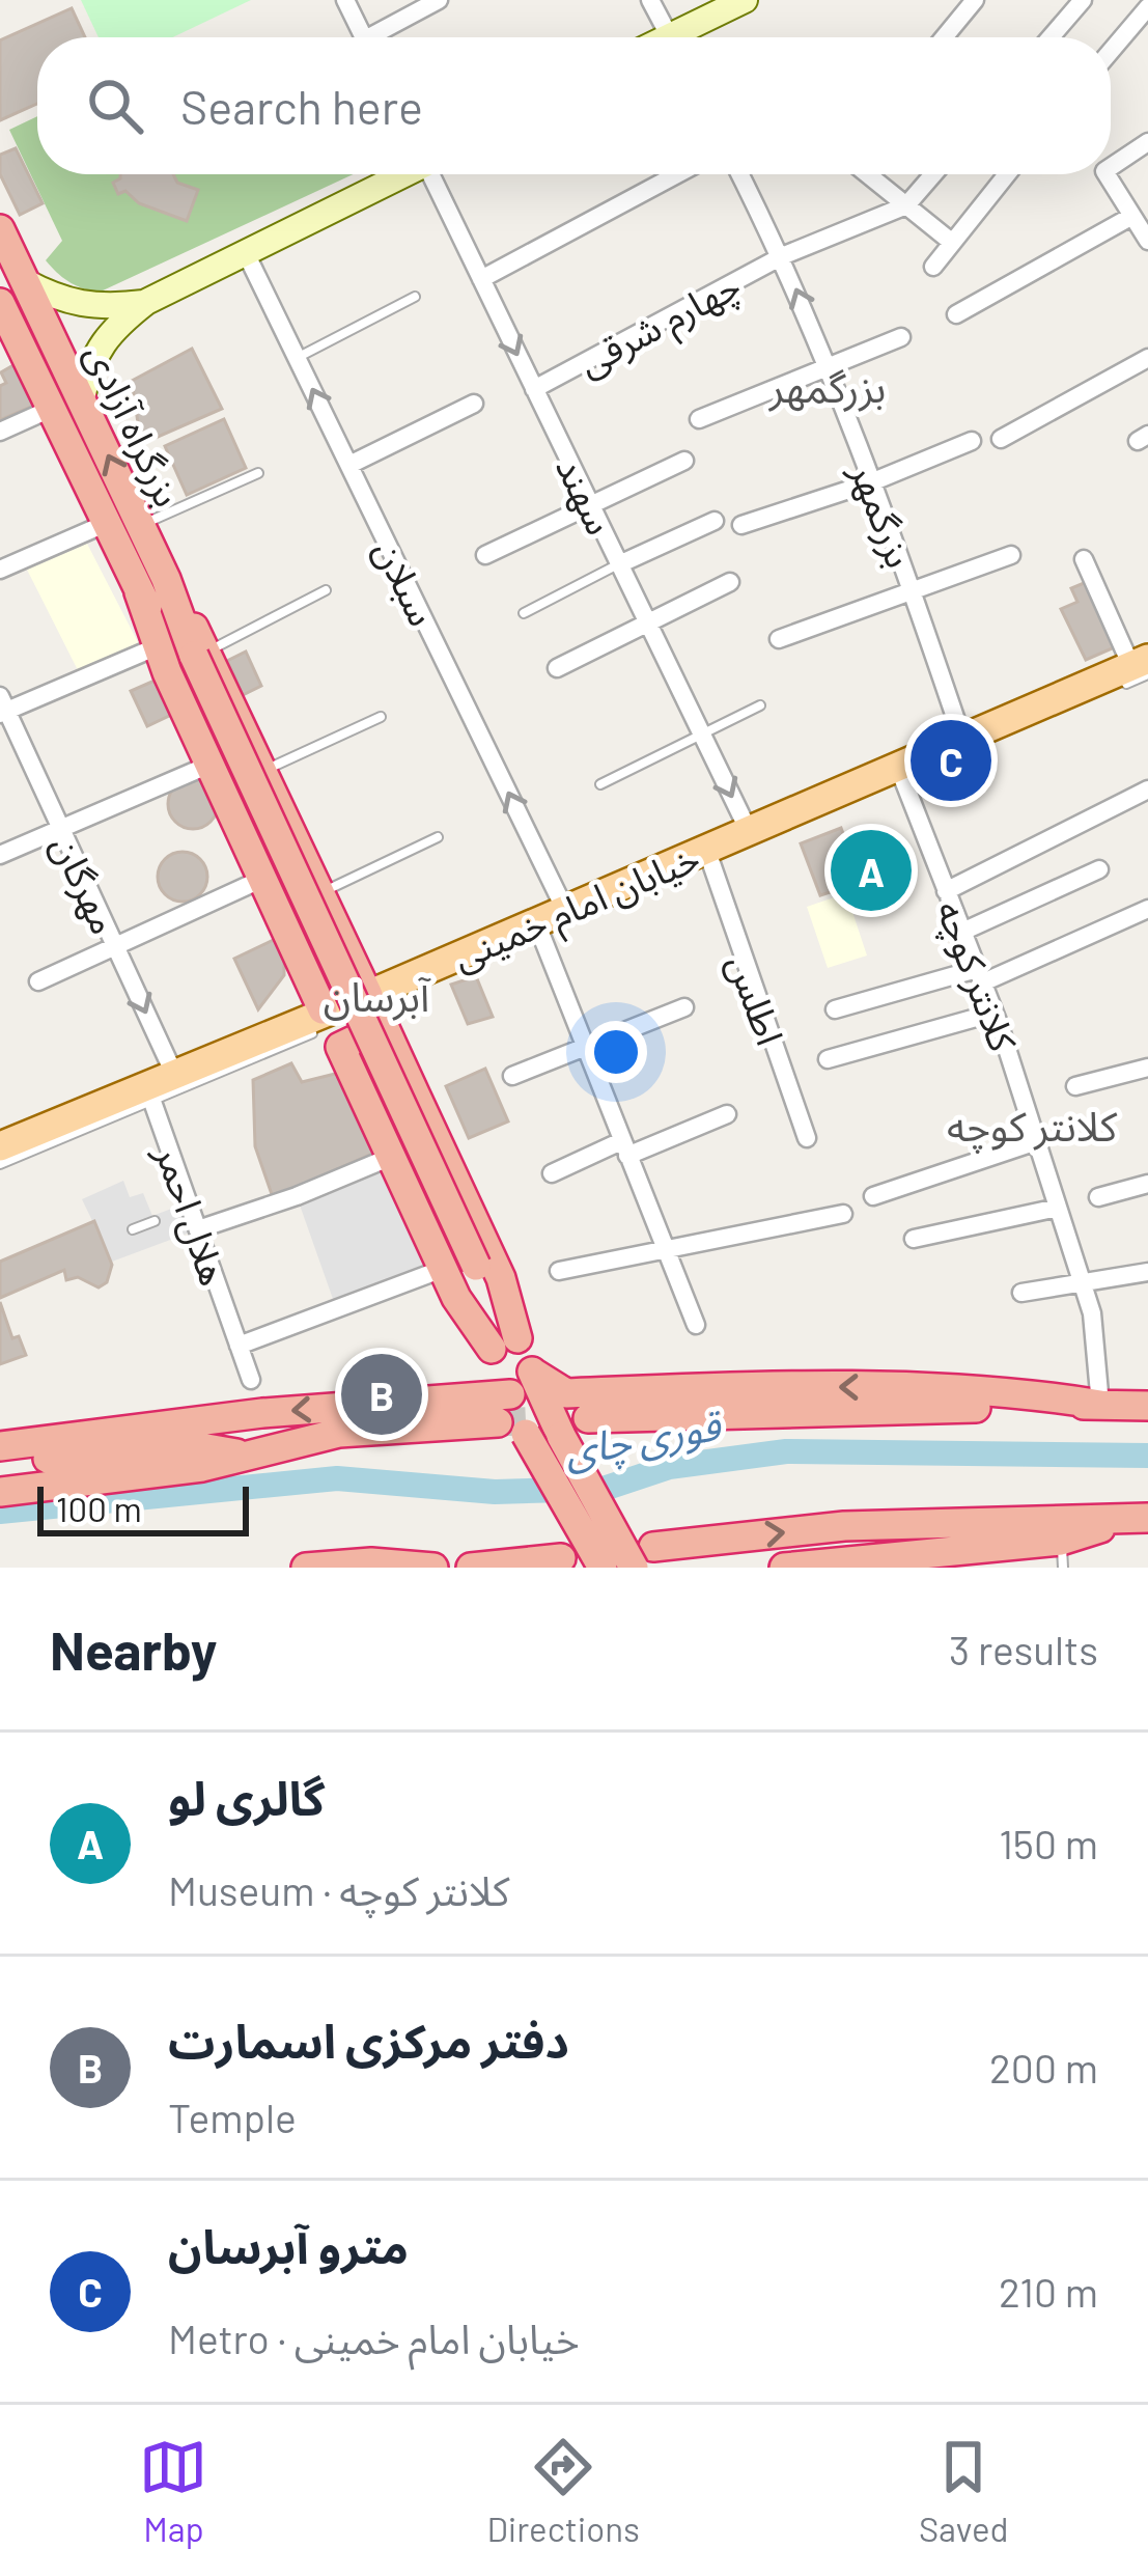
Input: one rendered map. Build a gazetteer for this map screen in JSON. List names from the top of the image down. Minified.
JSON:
{"streets":{"highway":["بزرگراه آزادی"],"main road":["خیابان امام خمینی"],"street":["چهارم شرقی","سهند","بزرگمهر","سبلان","مهرگان","کلانتر کوچه","اطلس","هلال احمر"]},"crossings":[["چهارم شرقی","سهند"],["چهارم شرقی","بزرگمهر"],["سهند","خیابان امام خمینی"],["بزرگمهر","خیابان امام خمینی"],["سبلان","خیابان امام خمینی"],["مهرگان","خیابان امام خمینی"],["مهرگان","هلال احمر"],["خیابان امام خمینی","کلانتر کوچه"],["خیابان امام خمینی","اطلس"],["خیابان امام خمینی","هلال احمر"]],"one_way":["سبلان","مهرگان"],"districts":["بزرگمهر","آبرسان","کلانتر کوچه"],"water":["قوری چای"],"scale_bar":"100 m","page":{"search":"Search here","pins":["C","A","B"],"scale":"100 m","heading":["Nearby","3 results"],"list":[{"mark":"A","name":"گالری لو","note":"Museum · کلانتر کوچه","value":"150 m"},{"mark":"B","name":"دفتر مرکزی اسمارت","note":"Temple","value":"200 m"},{"mark":"C","name":"مترو آبرسان","note":"Metro · خیابان امام خمینی","value":"210 m"}],"nav":["Map","Directions","Saved"]}}
